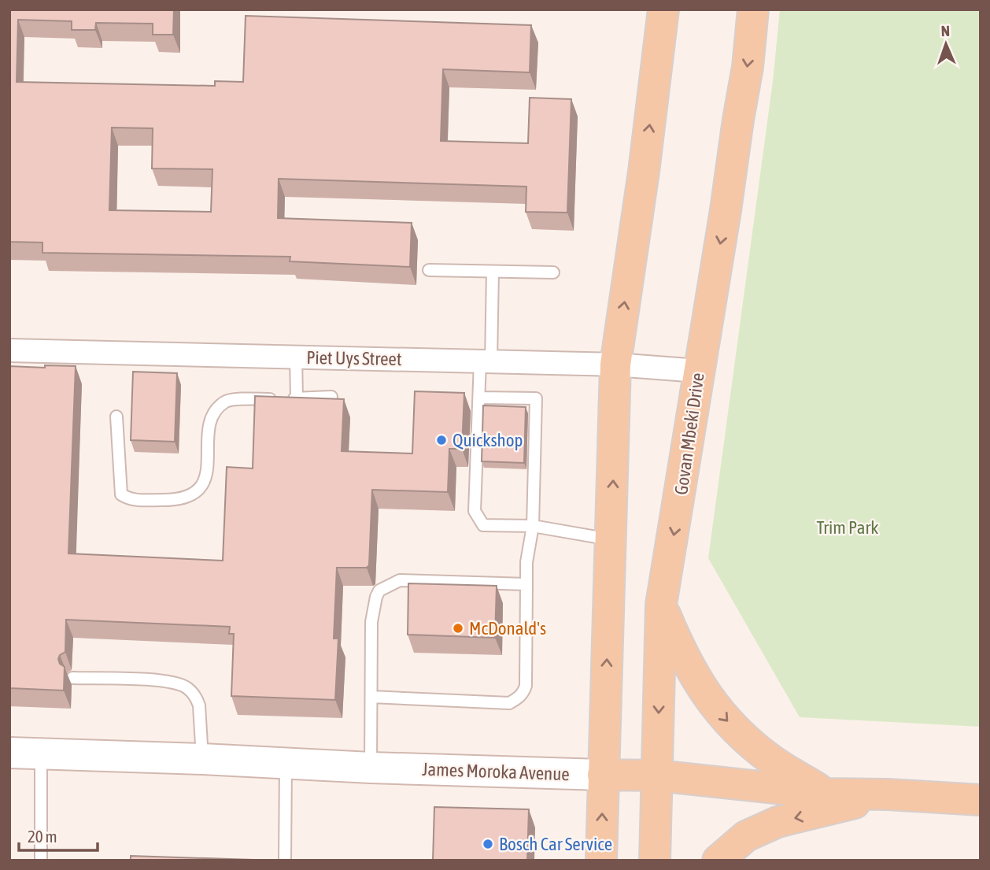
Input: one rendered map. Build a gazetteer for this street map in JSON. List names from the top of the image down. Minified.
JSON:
{"streets":{"main road":["Govan Mbeki Drive","James Moroka Avenue"],"street":["Piet Uys Street"]},"crossings":[["Piet Uys Street","Govan Mbeki Drive"],["Govan Mbeki Drive","James Moroka Avenue"]],"parks":["Trim Park"],"places":["Quickshop","McDonald's","Bosch Car Service"],"scale_bar":"20 m","north":"top"}
